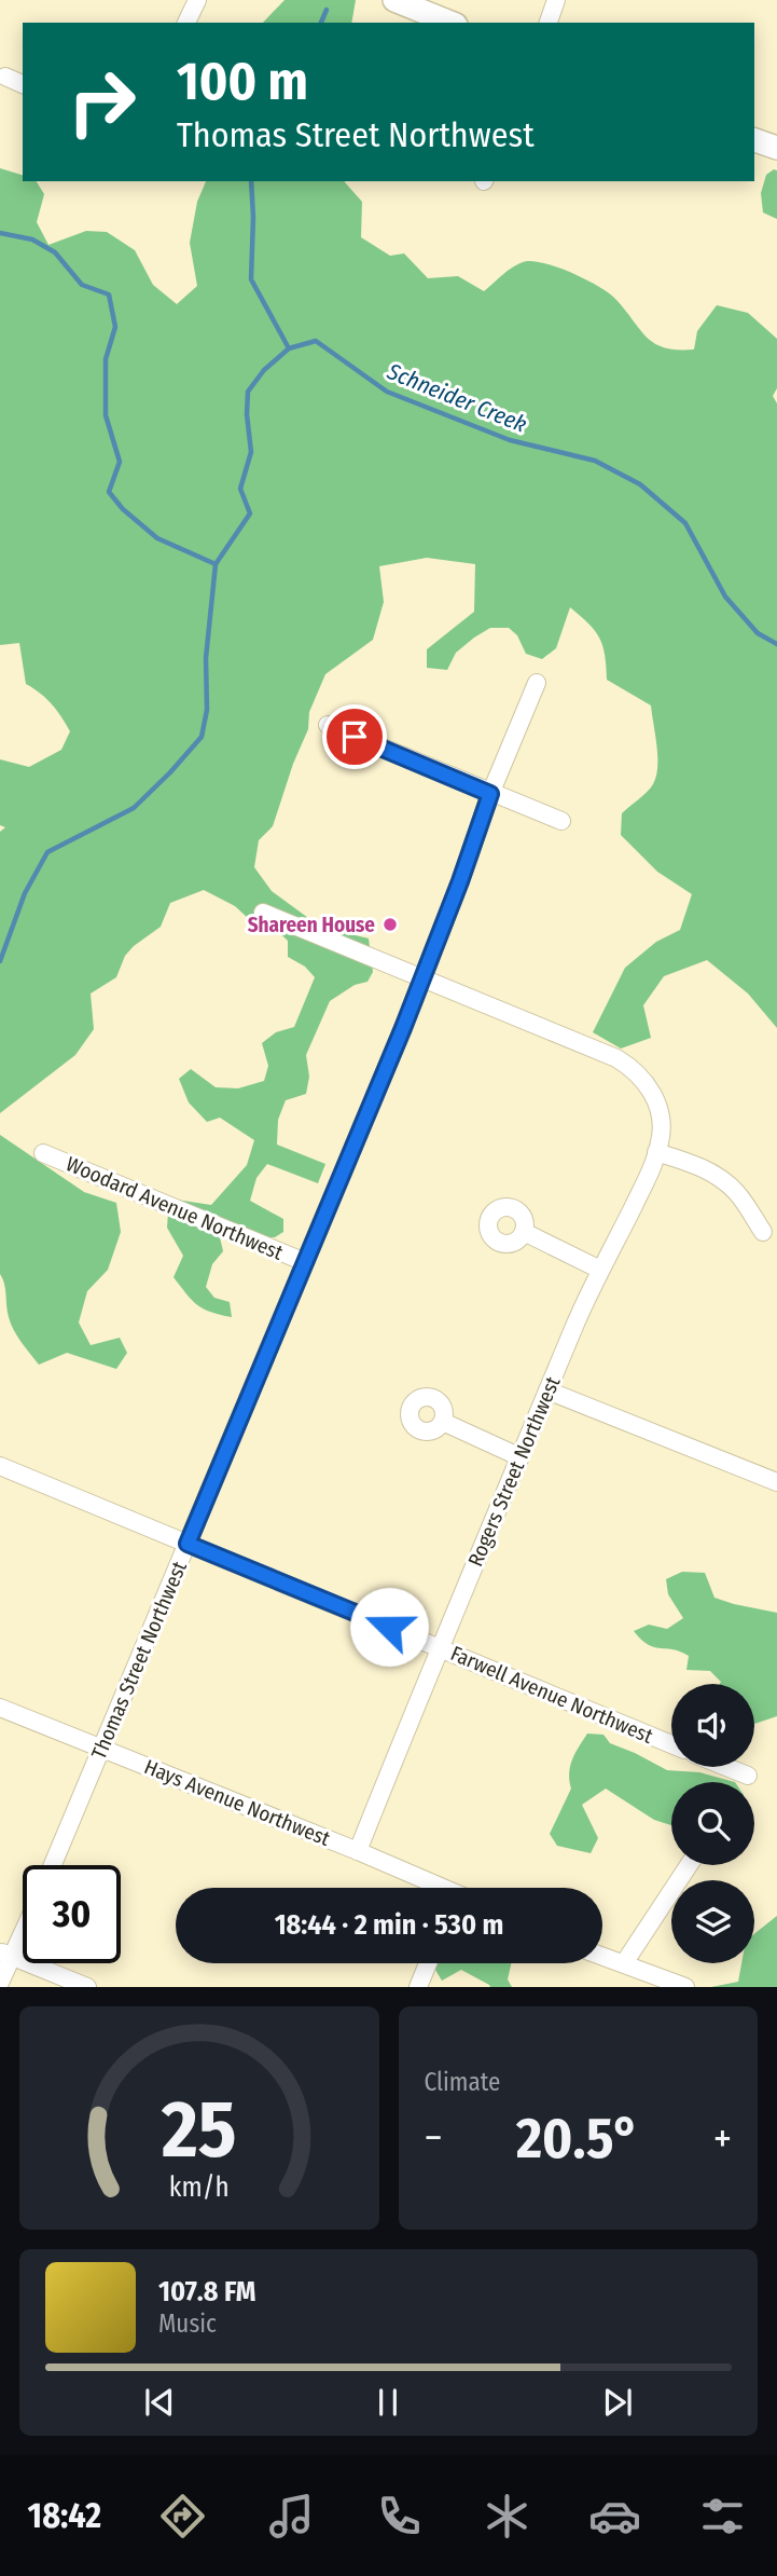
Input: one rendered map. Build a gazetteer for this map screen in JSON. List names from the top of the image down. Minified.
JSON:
{"streets":{"street":["Woodard Avenue Northwest","Rogers Street Northwest","Thomas Street Northwest","Farwell Avenue Northwest","Hays Avenue Northwest"]},"crossings":[["Woodard Avenue Northwest","Thomas Street Northwest"],["Rogers Street Northwest","Thomas Street Northwest"],["Rogers Street Northwest","Farwell Avenue Northwest"],["Rogers Street Northwest","Hays Avenue Northwest"],["Thomas Street Northwest","Farwell Avenue Northwest"],["Thomas Street Northwest","Hays Avenue Northwest"]],"water":["Schneider Creek"],"places":["Shareen House"],"page":{"turn":["100 m","Thomas Street Northwest"],"limit":"30","trip":"18:44 · 2 min · 530 m","tile":"Climate","heat":["−","20.5°","+"],"song":["107.8 FM","Music"],"tabs":"18:42","gauge":["25","km/h"]}}
